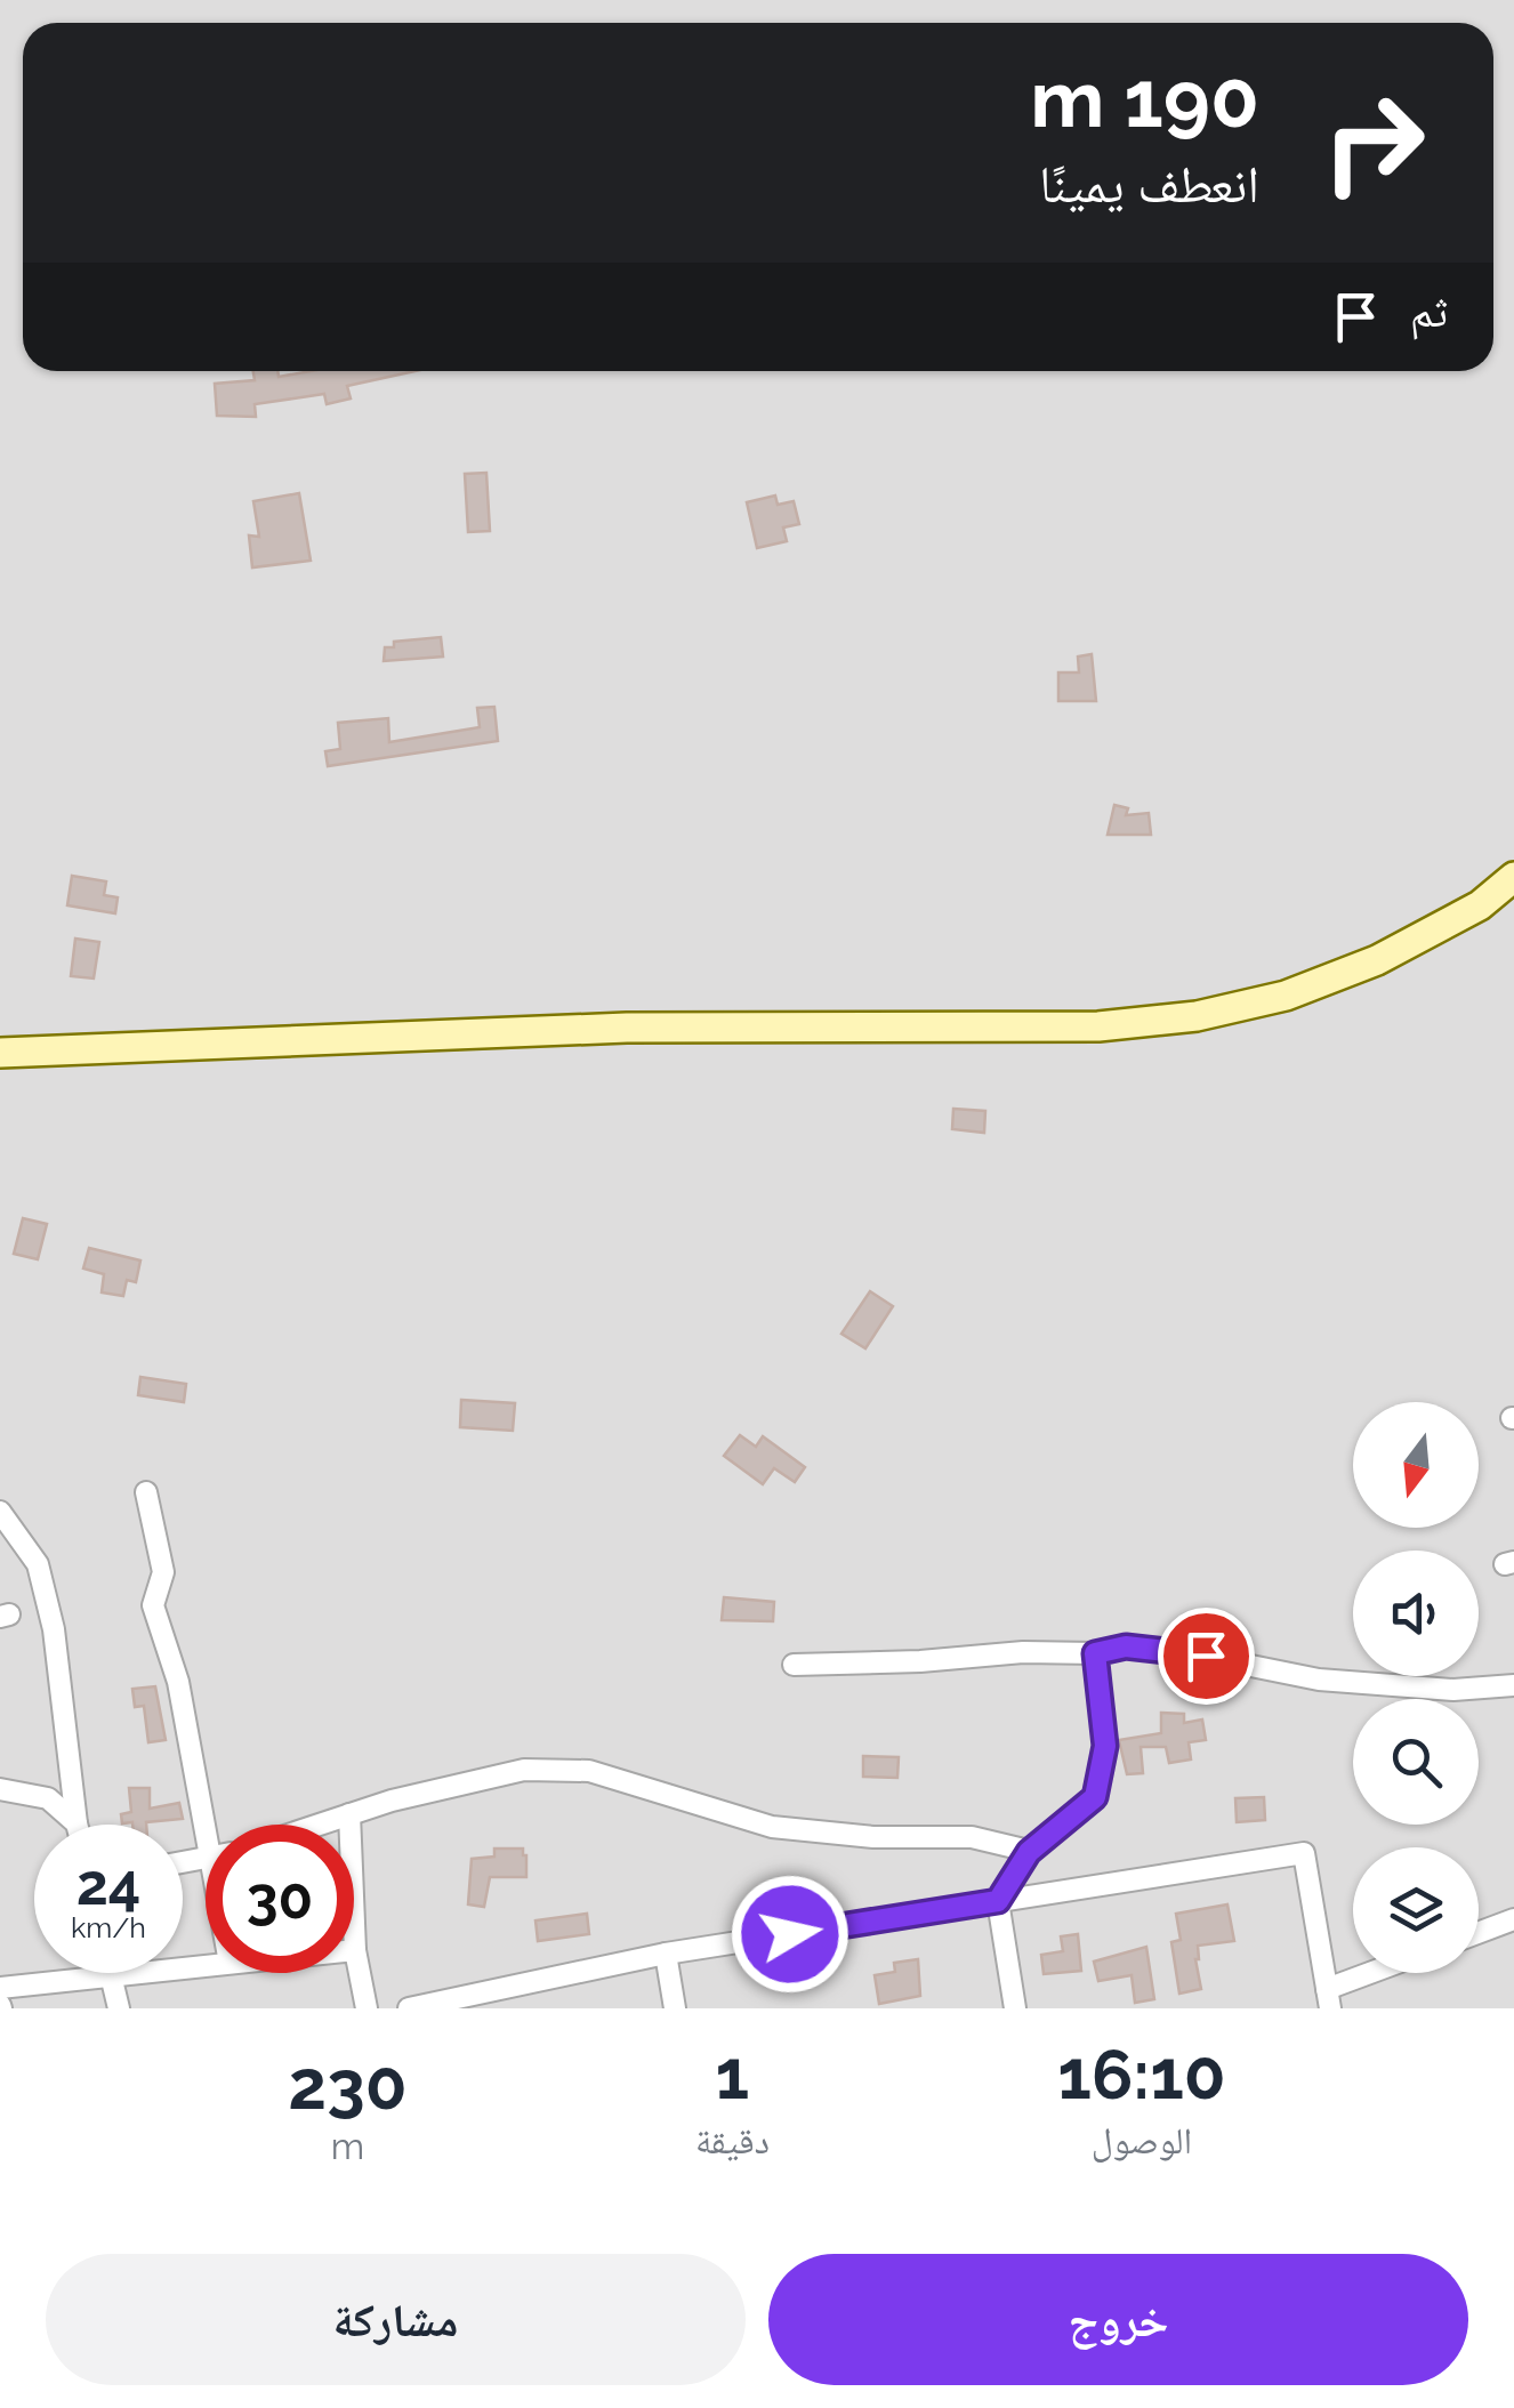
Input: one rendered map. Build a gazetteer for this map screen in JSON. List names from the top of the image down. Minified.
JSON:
{"north":"bottom","page":{"turn":["190 m","انعطف يمينًا"],"then":"ثم","speed":"24 km/h","limit":"30","eta":["16:10","الوصول","1","دقيقة","230","m"],"buttons":["خروج","مشاركة"]}}
